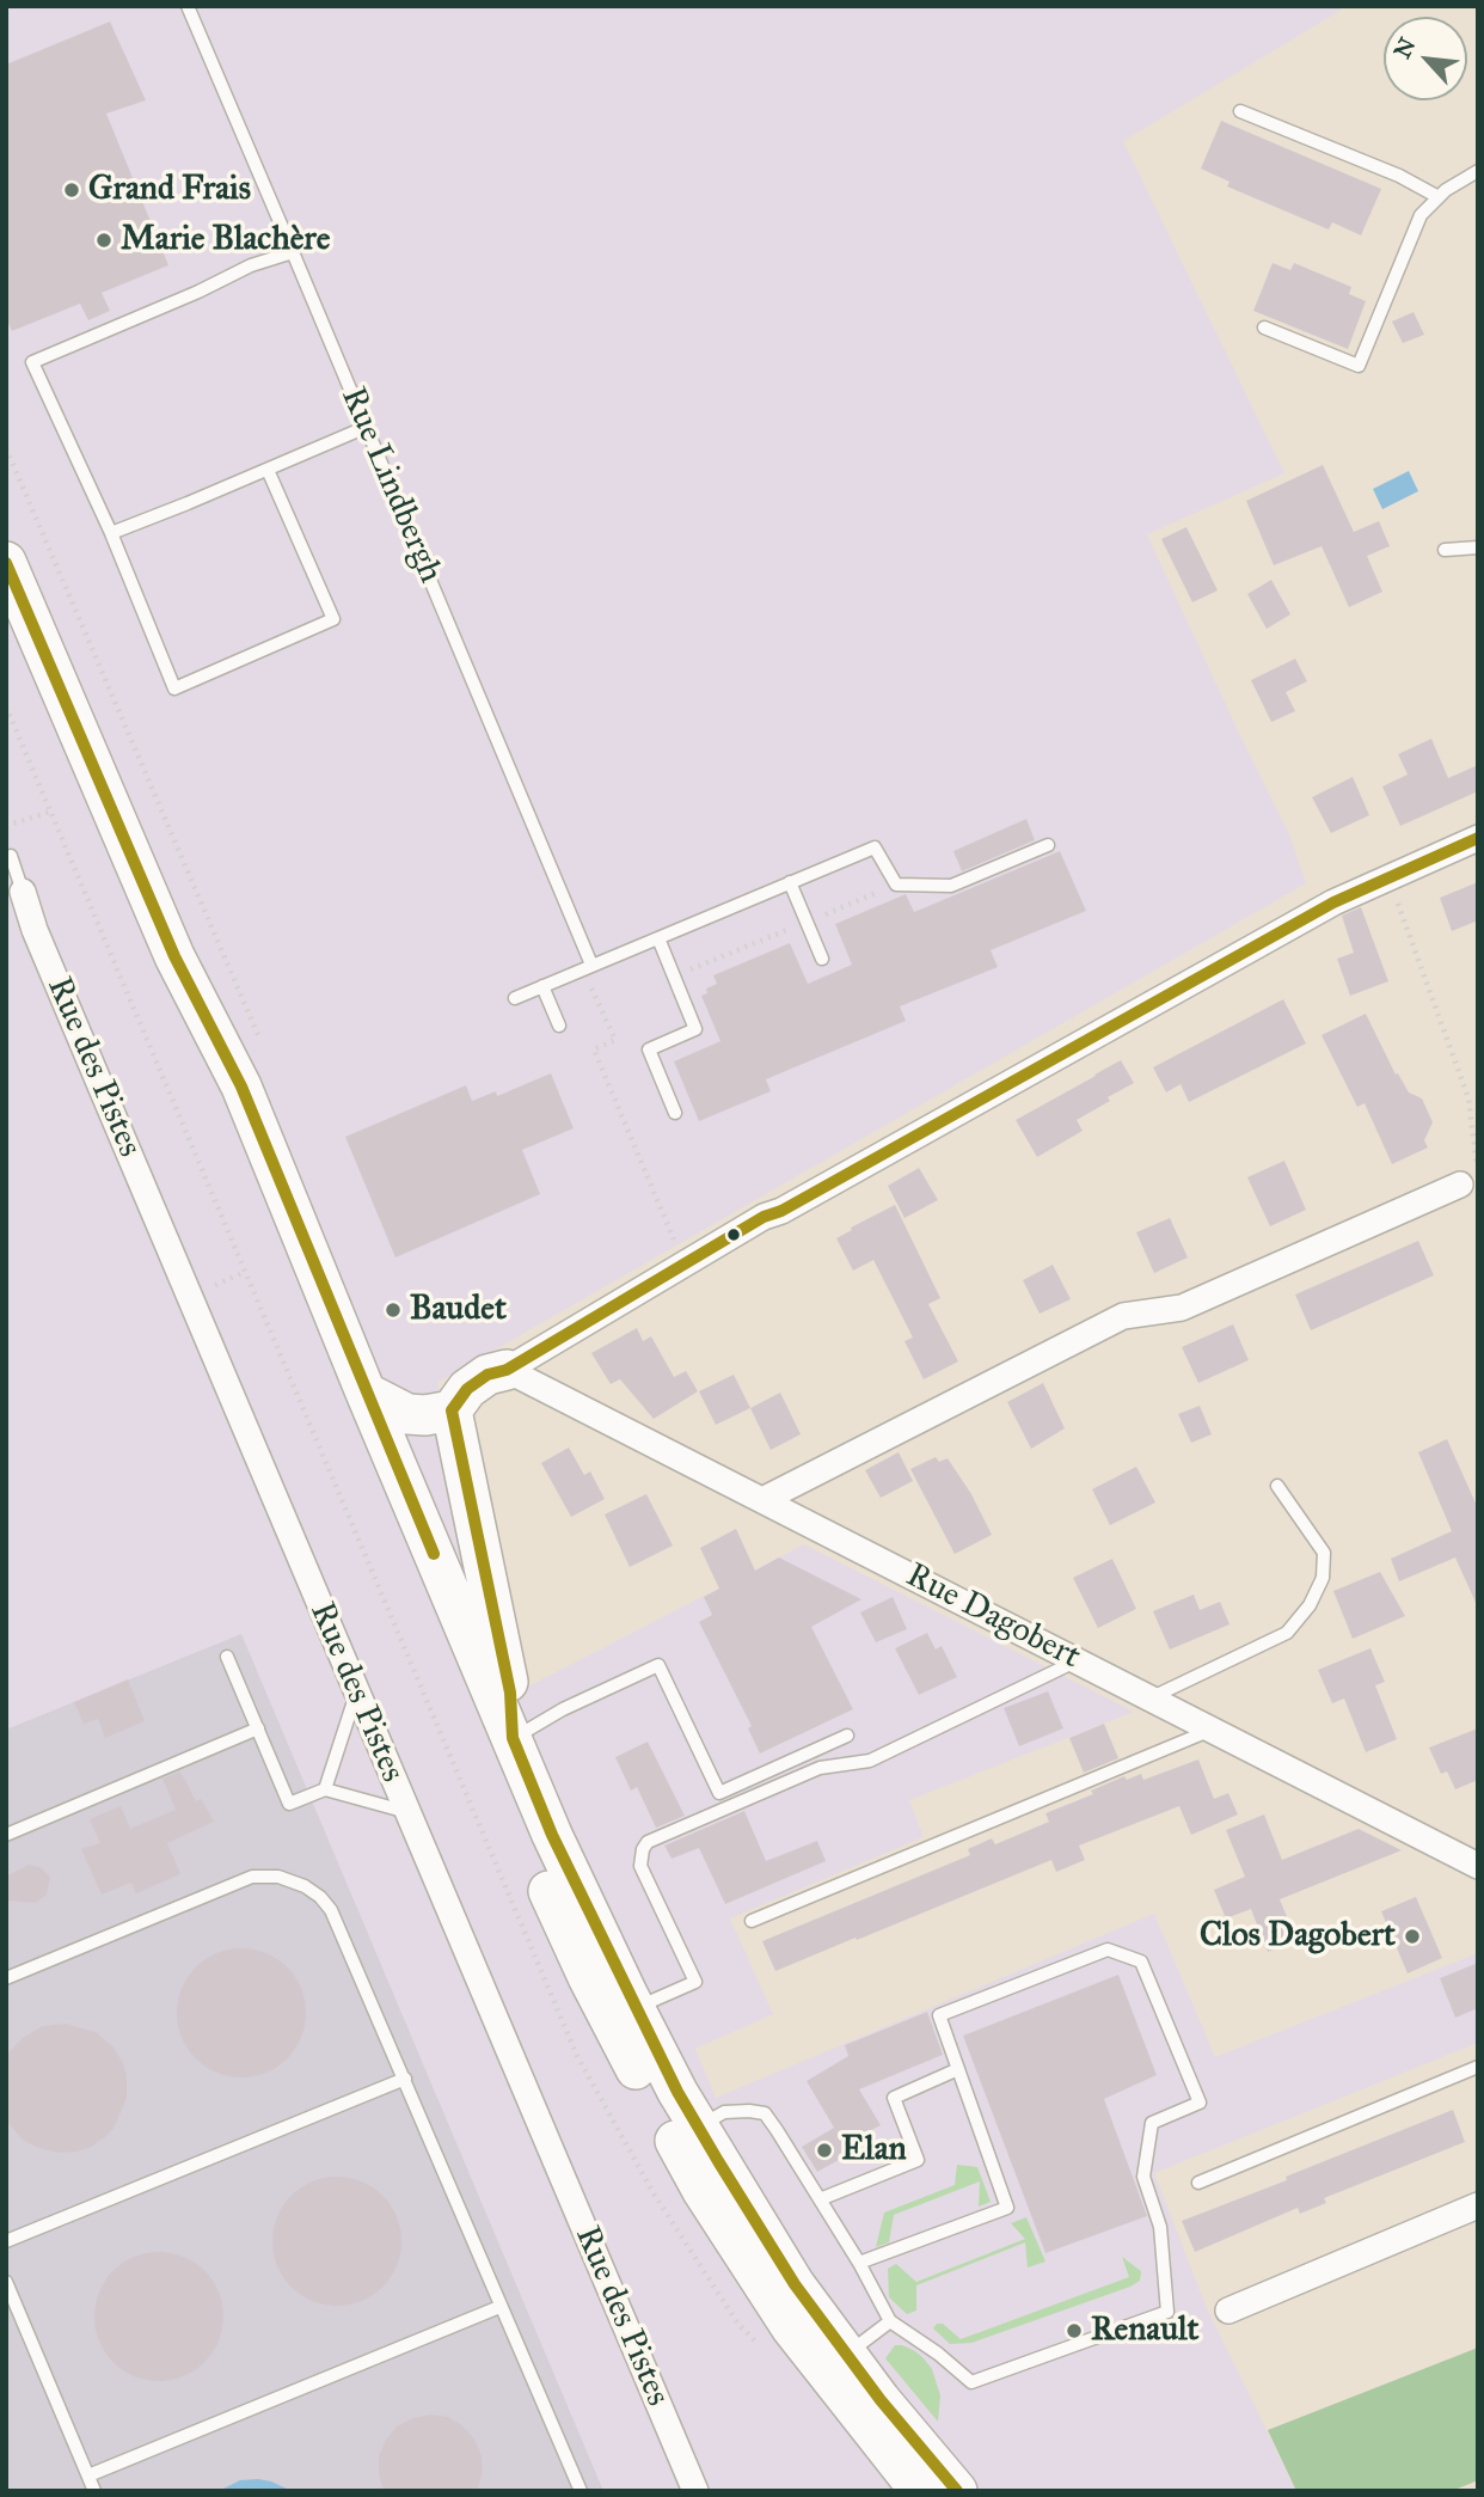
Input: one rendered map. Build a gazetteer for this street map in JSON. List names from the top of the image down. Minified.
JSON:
{"streets":{"street":["Rue des Pistes","Rue Dagobert"],"lane":["Rue Lindbergh"]},"places":["Grand Frais","Marie Blachère","Baudet","Clos Dagobert","Elan","Renault"],"north":"top left"}
